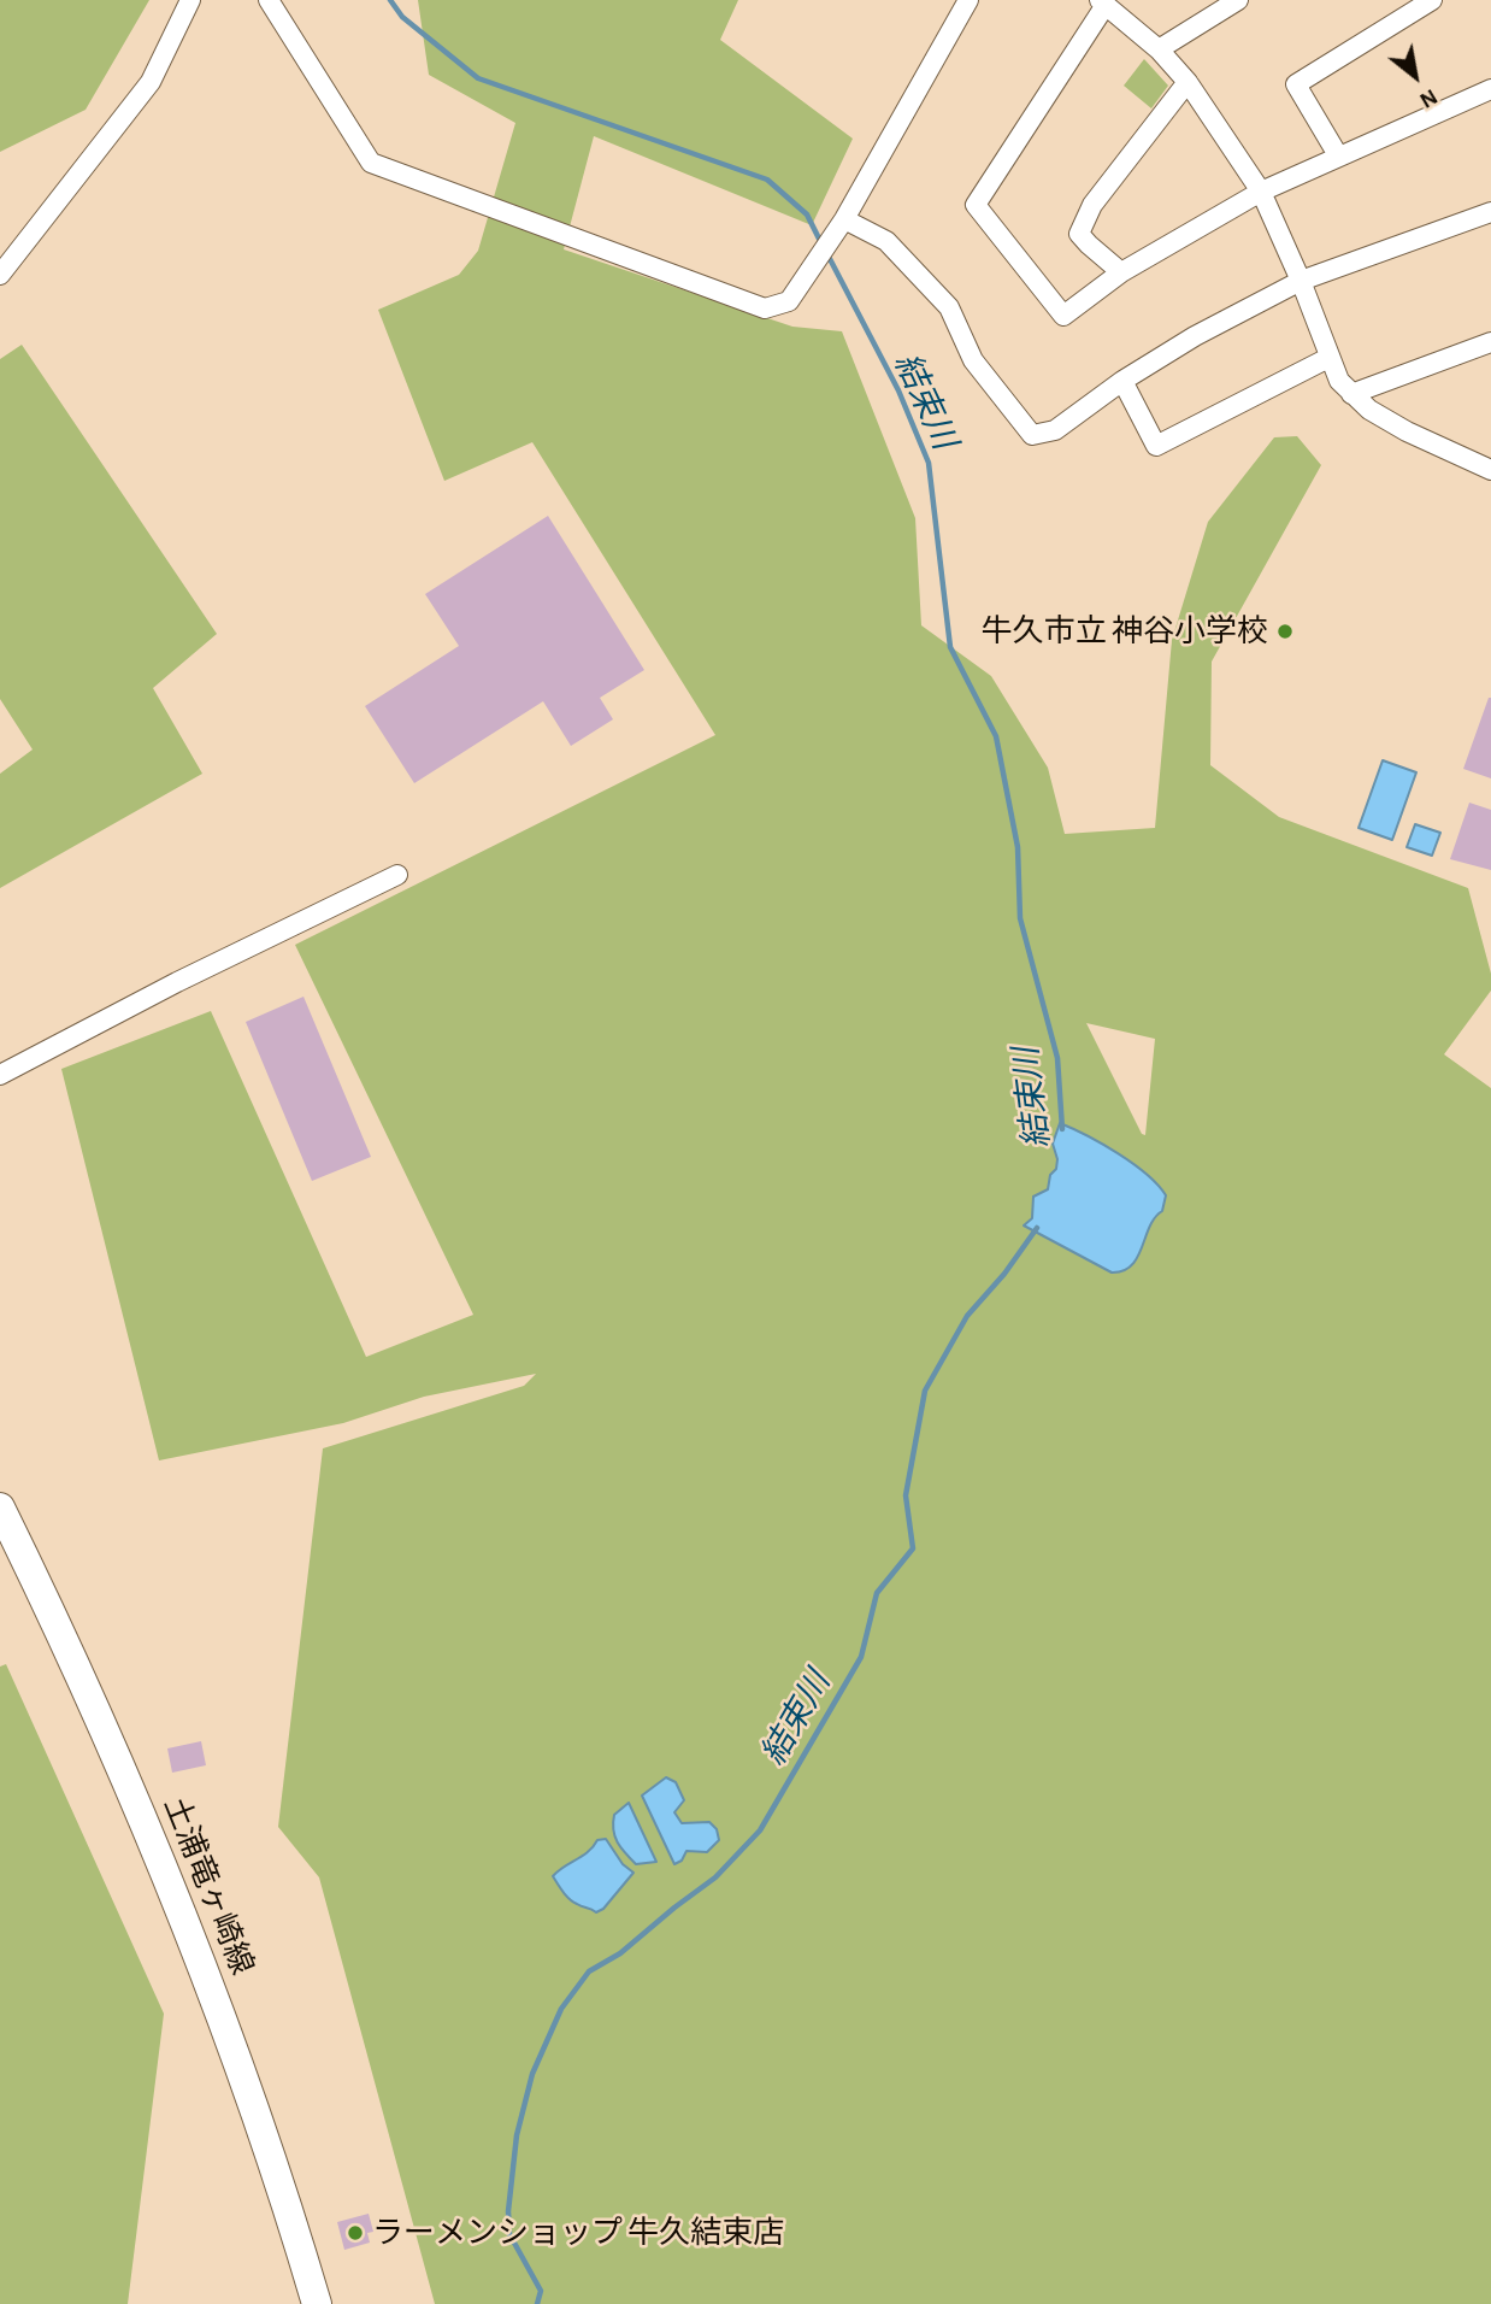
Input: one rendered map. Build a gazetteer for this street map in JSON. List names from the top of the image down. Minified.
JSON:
{"streets":{"main road":["土浦竜ヶ崎線"]},"water":["結束川"],"places":["牛久市立 神谷小学校","ラーメンショップ 牛久結束店"],"north":"bottom right"}
